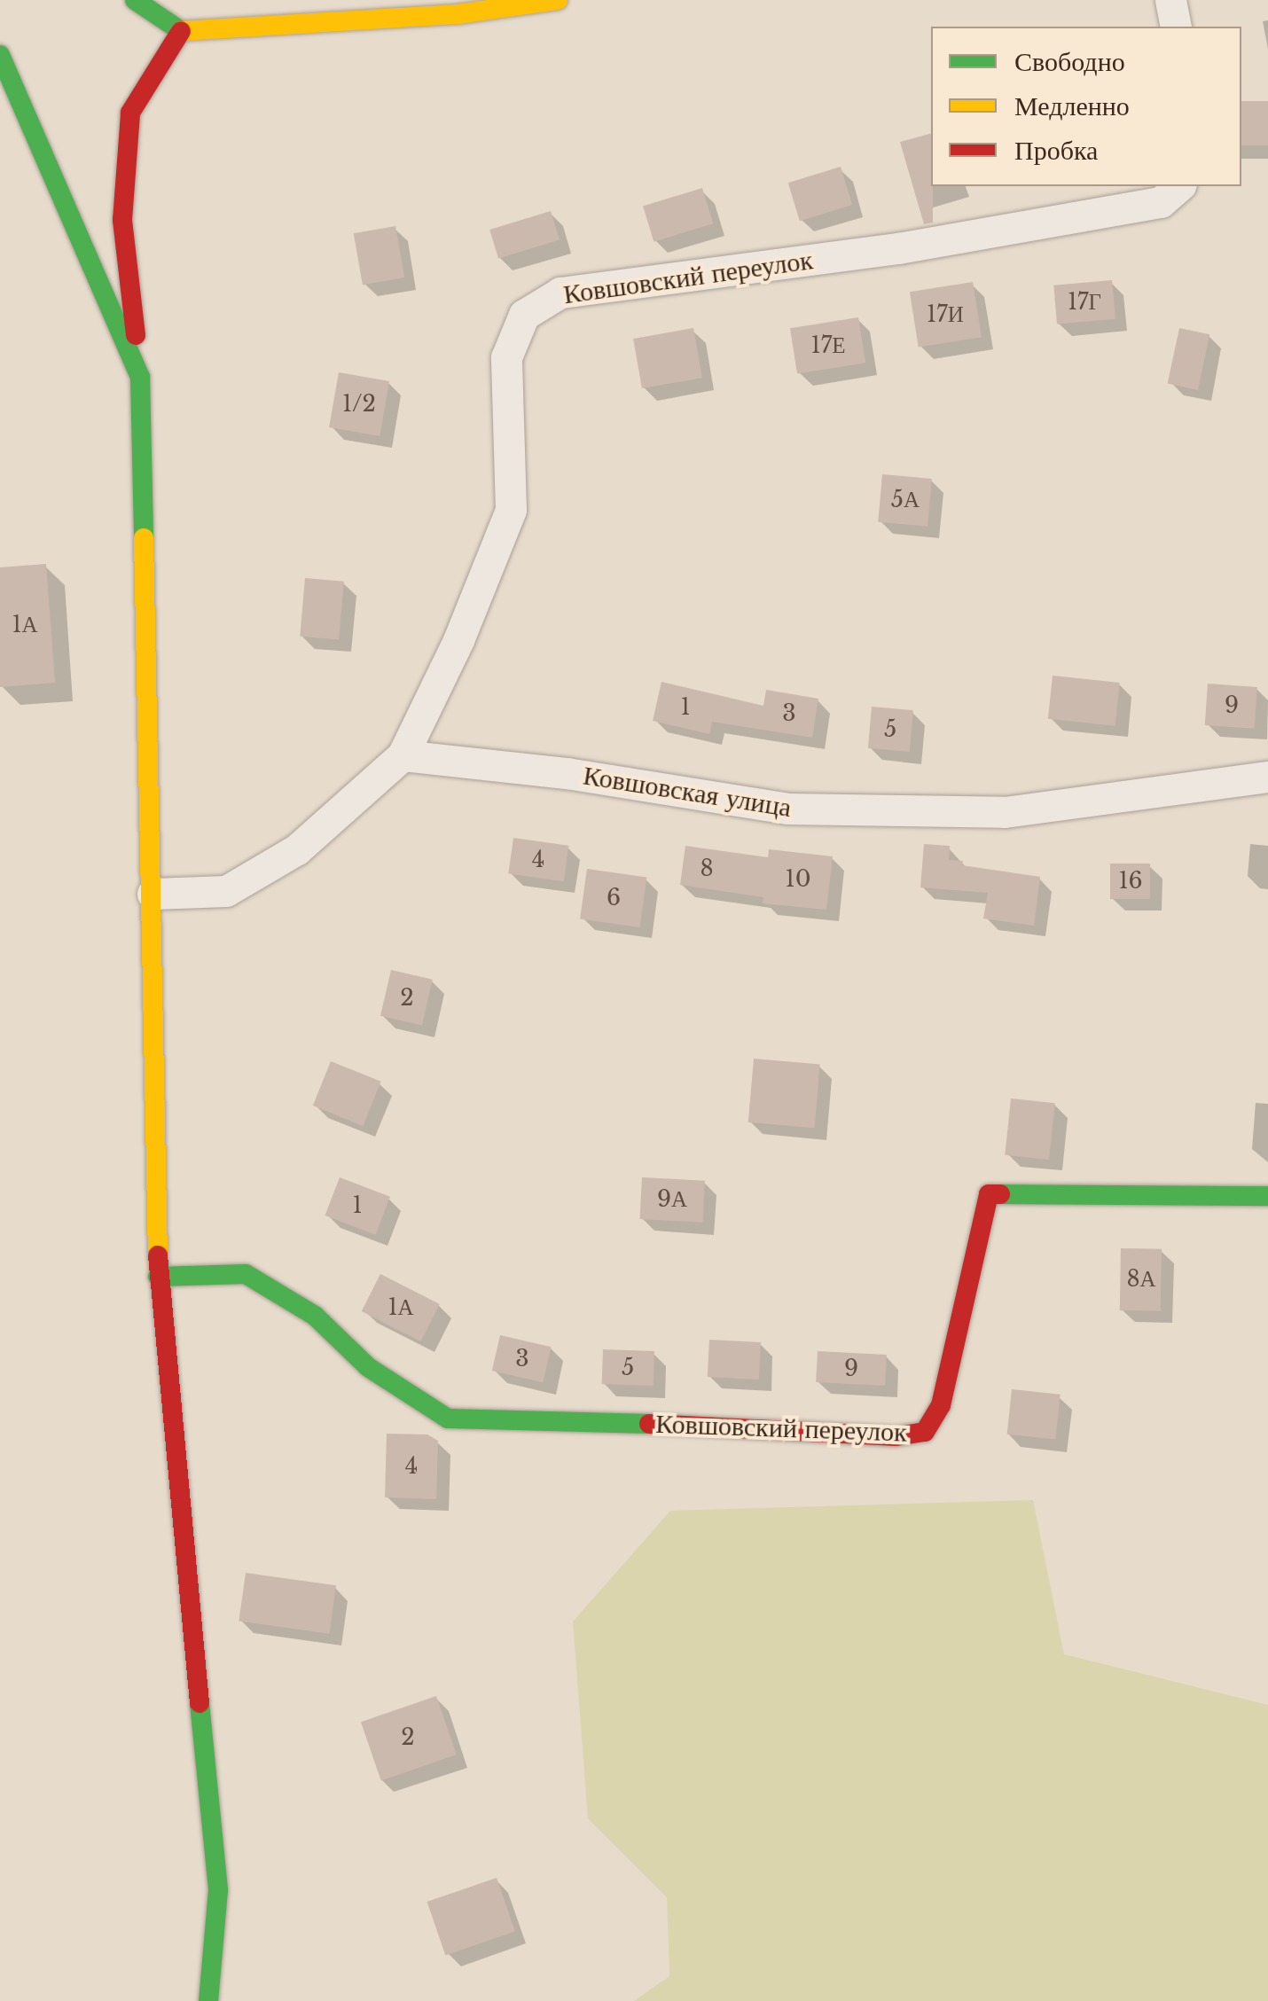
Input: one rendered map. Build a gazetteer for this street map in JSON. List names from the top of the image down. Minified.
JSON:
{"streets":{"street":["Ковшовский переулок","Ковшовская улица"]},"crossings":[["Ковшовский переулок","Ковшовская улица"]],"house_numbers":["17Г","17И","17Е","1/2","5А","1А","9","1","3","5","4","8","10","16","6","2","9А","1","8А","1А","3","5","9","4","2"],"legend":["Свободно","Медленно","Пробка"]}
